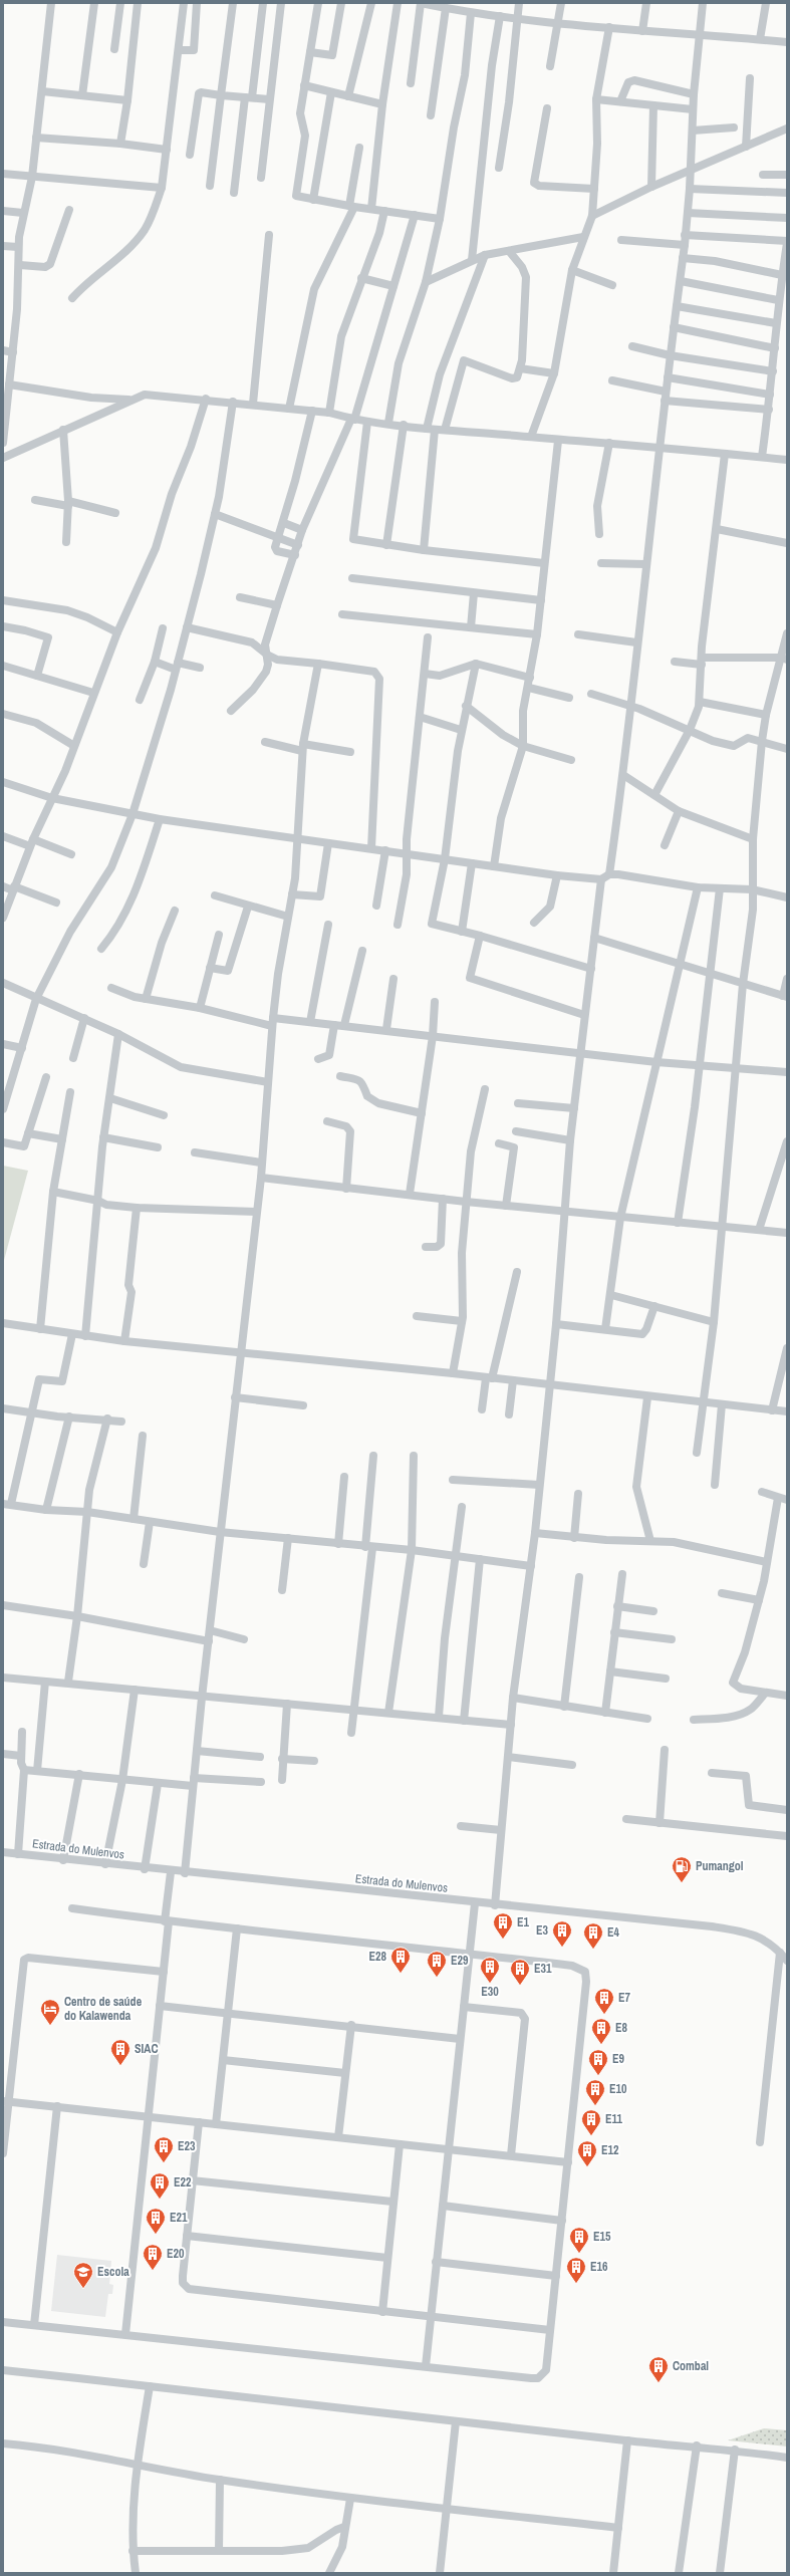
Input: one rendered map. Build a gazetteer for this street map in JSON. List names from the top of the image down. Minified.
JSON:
{"streets":{"street":["Estrada do Mulenvos"]},"places":{"fuel station":["Pumangol"],"building":["E1","E3","E4","E28","E29","E30","E31","E7","E8","SIAC","E9","E10","E11","E23","E12","E22","E21","E15","E20","E16","Combal"],"hotel":["Centro de saúde do Kalawenda"],"school or university":["Escola"]}}
